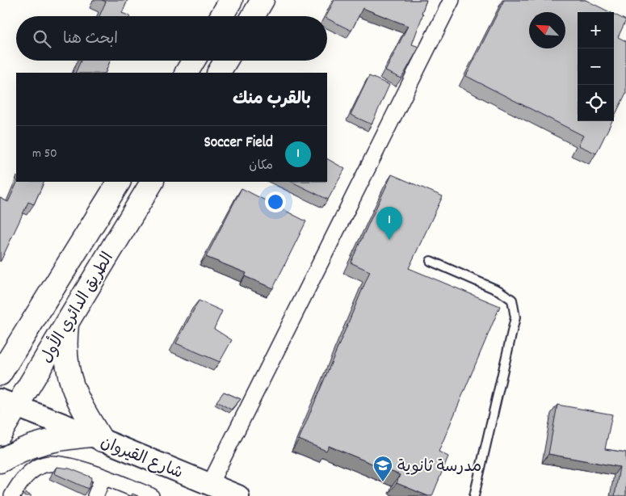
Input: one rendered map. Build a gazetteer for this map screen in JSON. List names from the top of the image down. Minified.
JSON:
{"streets":{"main road":["الطريق الدائري الأول","شارع القيروان"]},"crossings":[["الطريق الدائري الأول","شارع القيروان"]],"places":{"school or university":["مدرسة ثانوية"]},"north":"top left","page":{"map_buttons":["+","−"],"search":"ابحث هنا","heading":"بالقرب منك","list":[{"mark":"1","name":"Soccer Field","note":"مكان","value":"50 m"}],"pins":"1"}}
